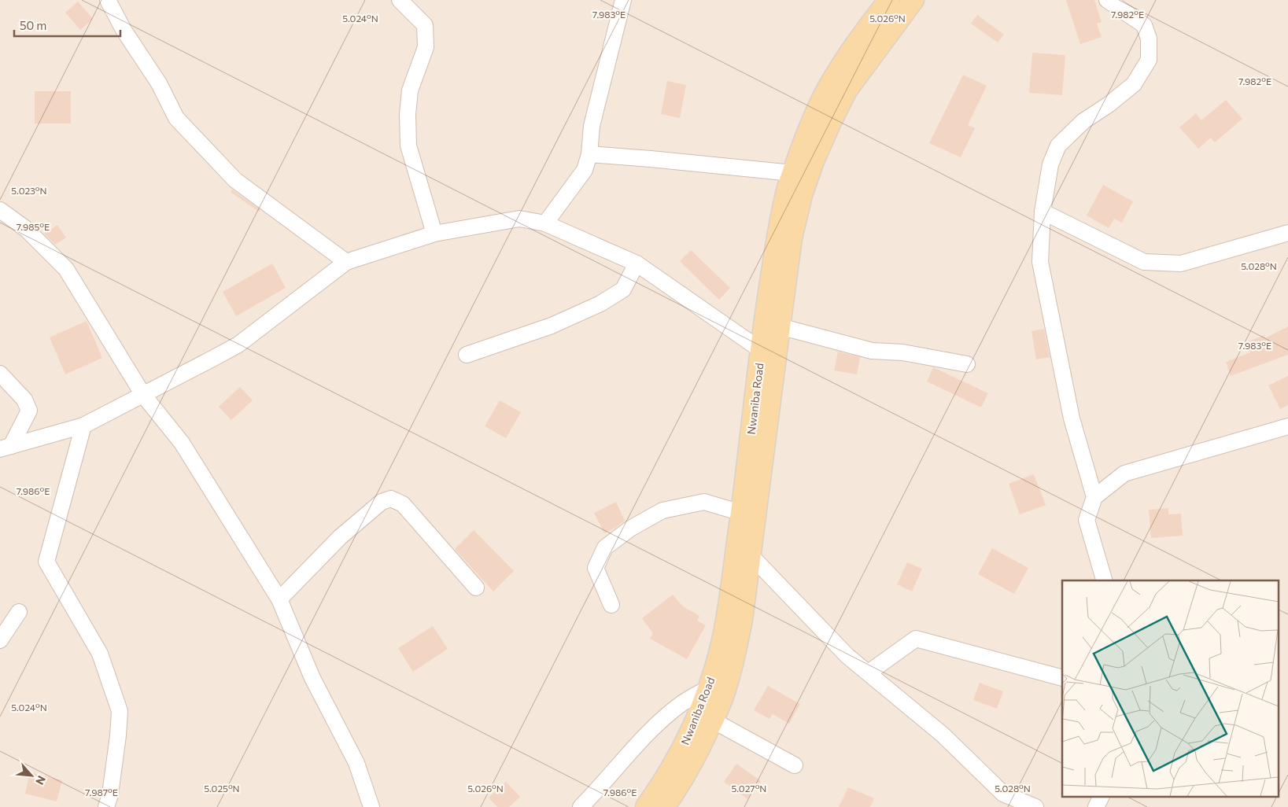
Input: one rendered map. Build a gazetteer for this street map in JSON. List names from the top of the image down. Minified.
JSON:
{"streets":{"main road":["Nwaniba Road"]},"scale_bar":"50 m","north":"bottom right","coordinates":["7.982°E","7.983°E","5.024°N","5.026°N","5.023°N","7.985°E","5.028°N","7.986°E","5.025°N","5.027°N","7.987°E"]}
